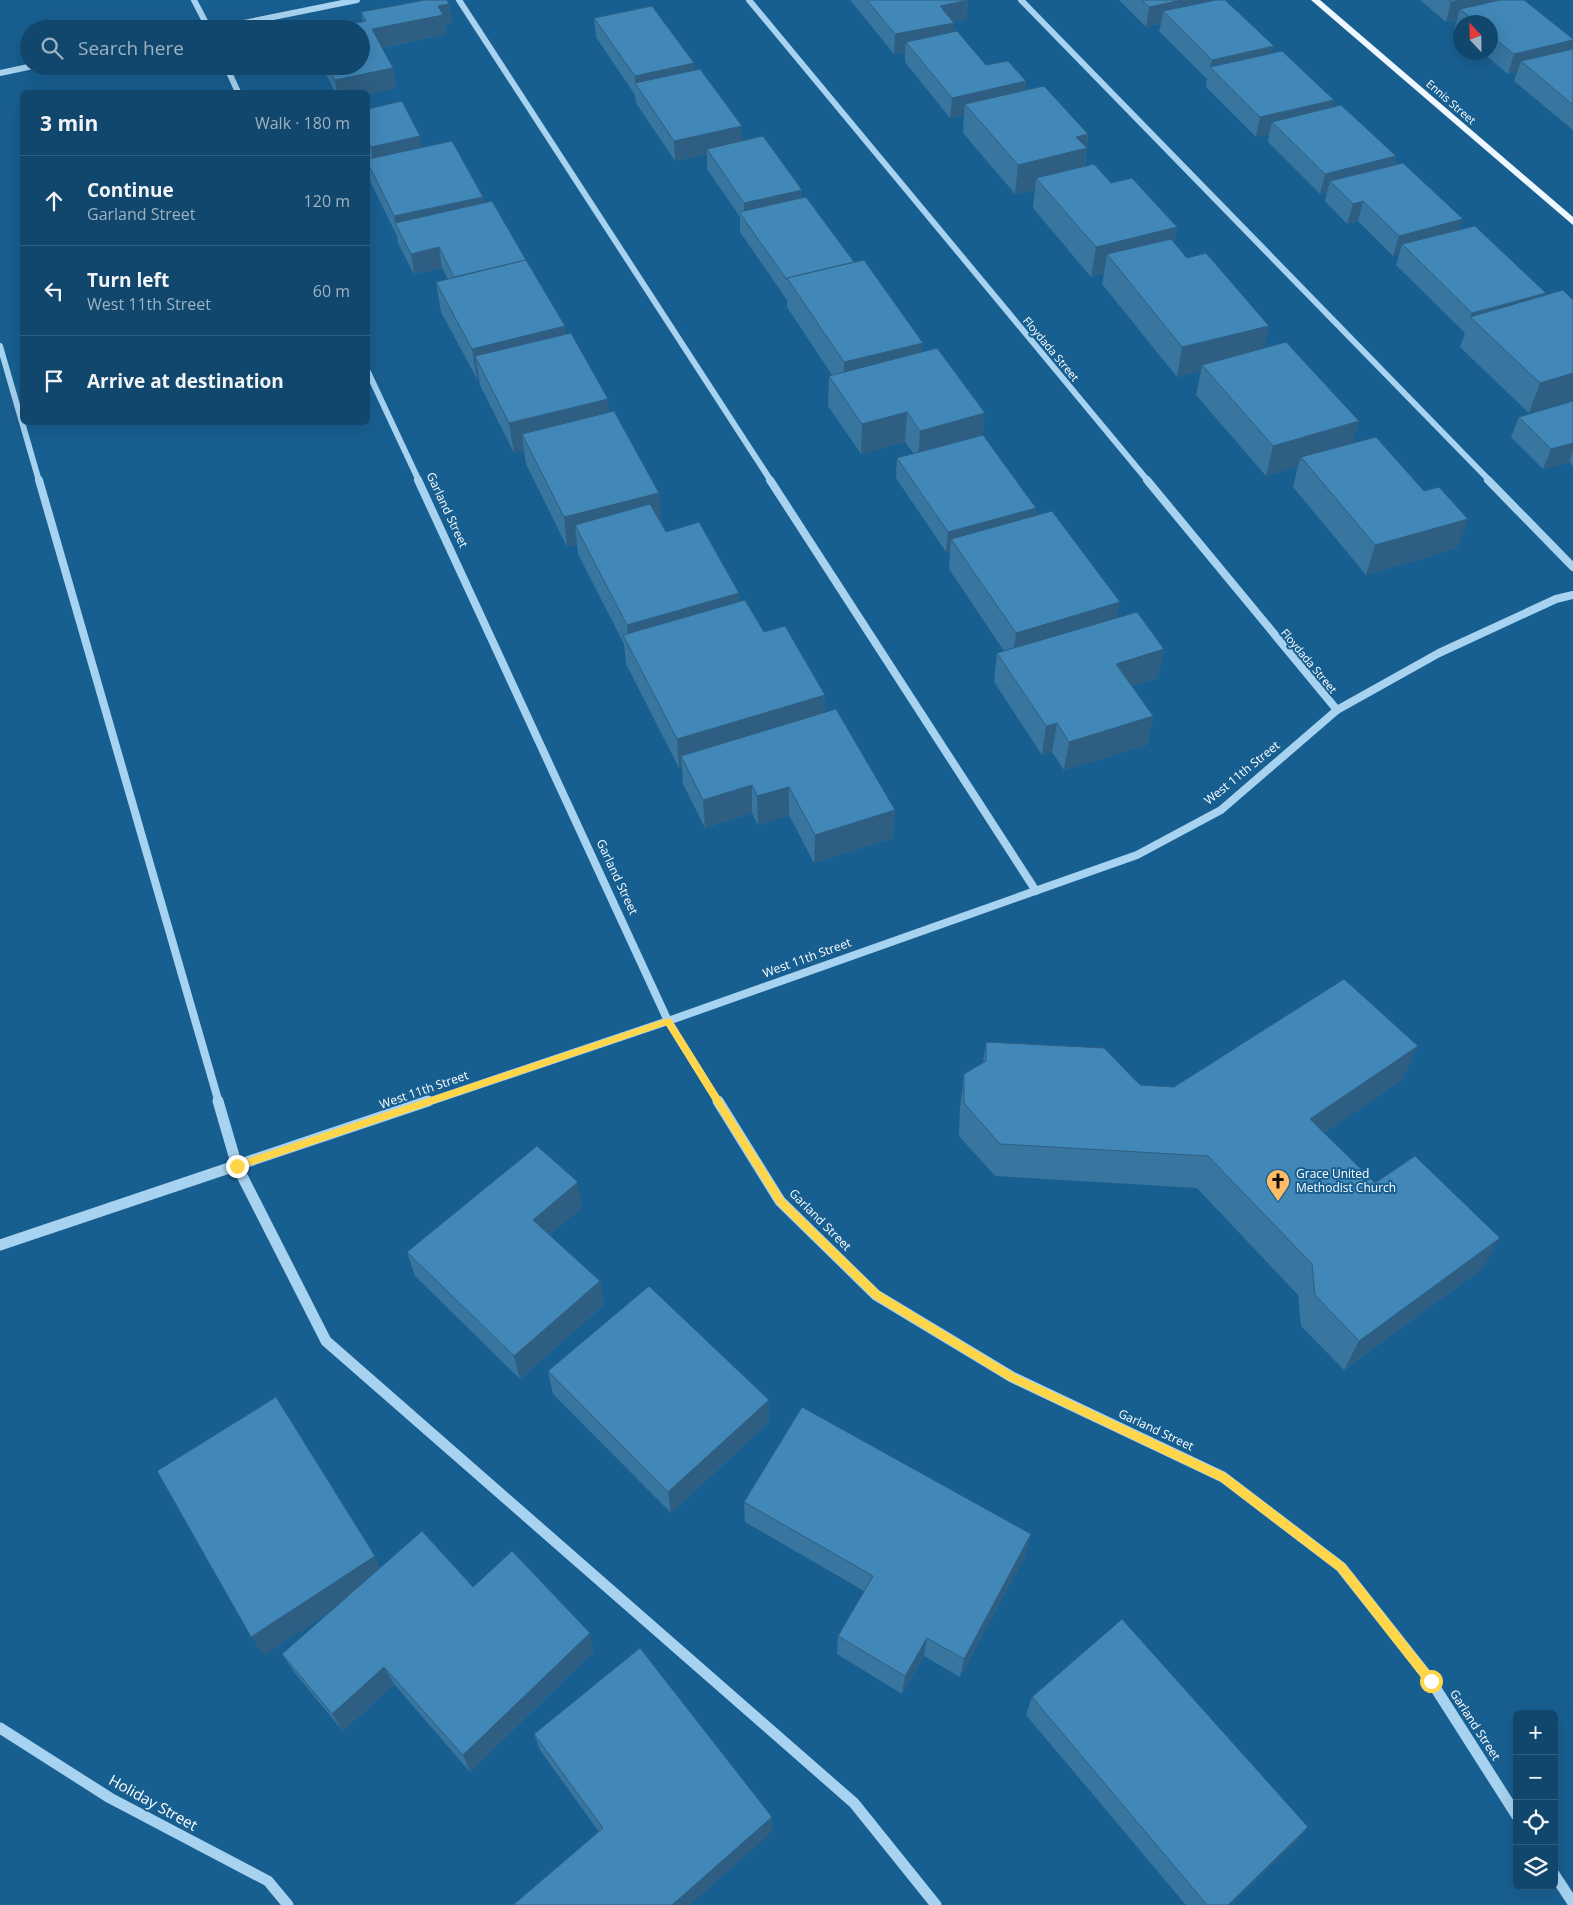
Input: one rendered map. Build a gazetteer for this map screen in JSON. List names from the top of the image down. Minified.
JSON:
{"streets":{"main road":["Ennis Street"],"street":["Floydada Street","Garland Street","West 11th Street","Holiday Street"]},"crossings":[["Floydada Street","West 11th Street"],["Garland Street","West 11th Street"]],"places":{"church":["Grace United Methodist Church"]},"north":"top","page":{"search":"Search here","heading":["3 min","Walk · 180 m"],"list":[["Continue","Garland Street","120 m"],["Turn left","West 11th Street","60 m"],"Arrive at destination"],"map_buttons":["+","−"]}}
